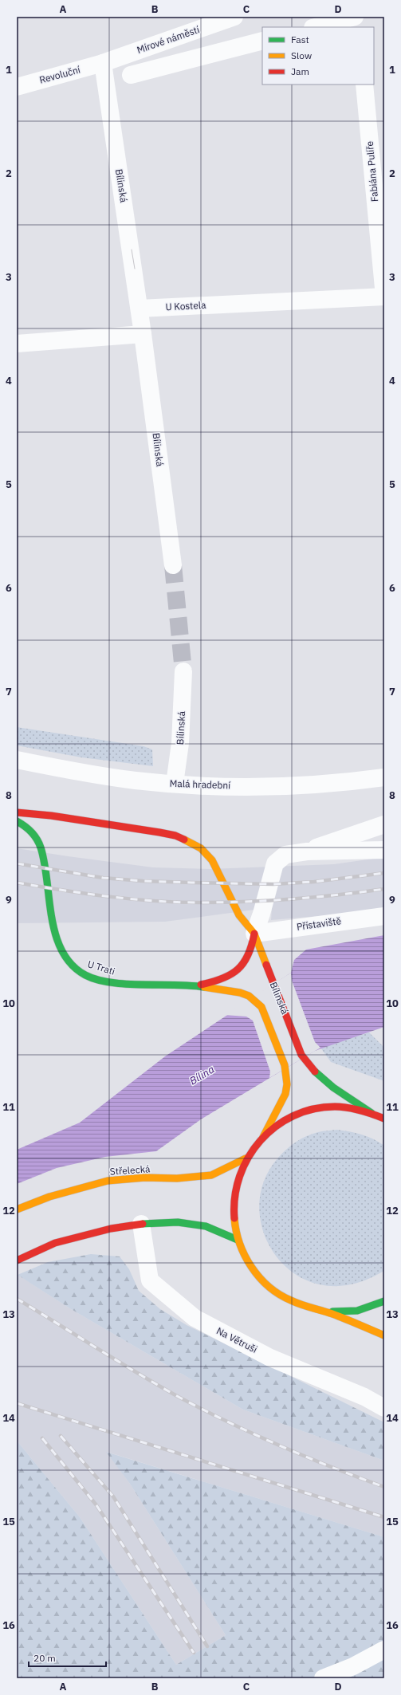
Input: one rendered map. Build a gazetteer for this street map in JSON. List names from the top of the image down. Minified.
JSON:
{"streets":{"street":["Mírové náměstí","Revoluční","Fabiána Pulíře","Bílinská","U Kostela","Malá hradební","Přístaviště","U Trati","Střelecká","Na Větruši"]},"crossings":[["Mírové náměstí","Revoluční"],["Mírové náměstí","Bílinská"],["Revoluční","Bílinská"],["Fabiána Pulíře","U Kostela"],["Bílinská","U Kostela"],["Bílinská","Malá hradební"],["Bílinská","Přístaviště"],["Bílinská","U Trati"],["Bílinská","Střelecká"]],"water":["Bílina"],"legend":["Fast","Slow","Jam"],"scale_bar":"20 m","grid":{"columns":["A","B","C","D"],"rows":["1","2","3","4","5","6","7","8","9","10","11","12","13","14","15","16"]}}
